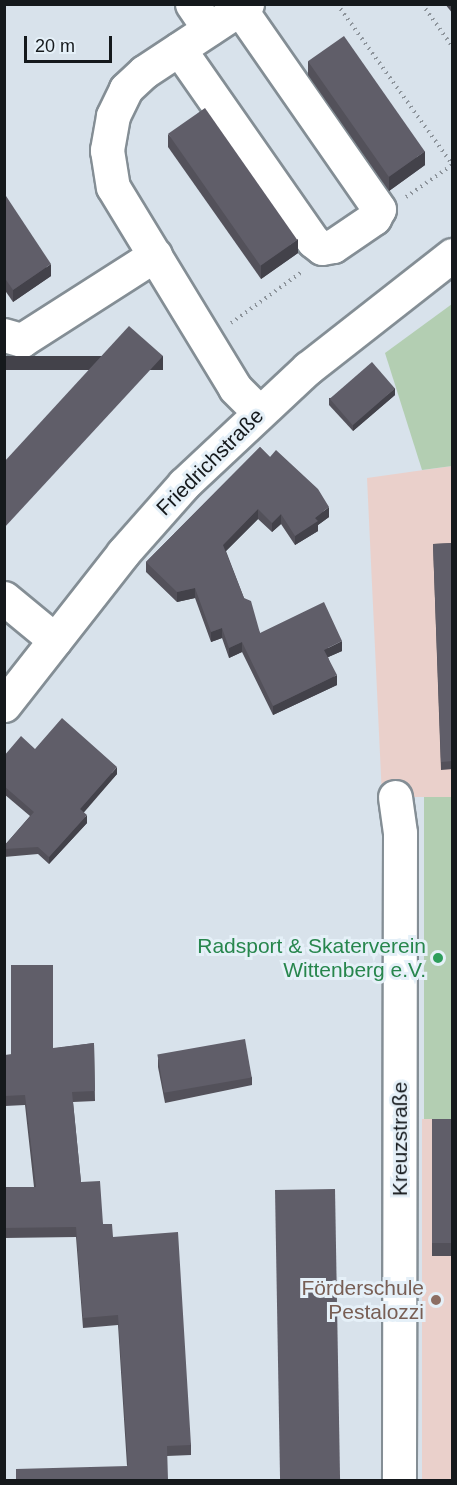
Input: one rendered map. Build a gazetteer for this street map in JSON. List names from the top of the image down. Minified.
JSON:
{"streets":{"street":["Friedrichstraße","Kreuzstraße"]},"places":["Radsport & Skaterverein Wittenberg e.V.","Förderschule Pestalozzi"],"scale_bar":"20 m"}
